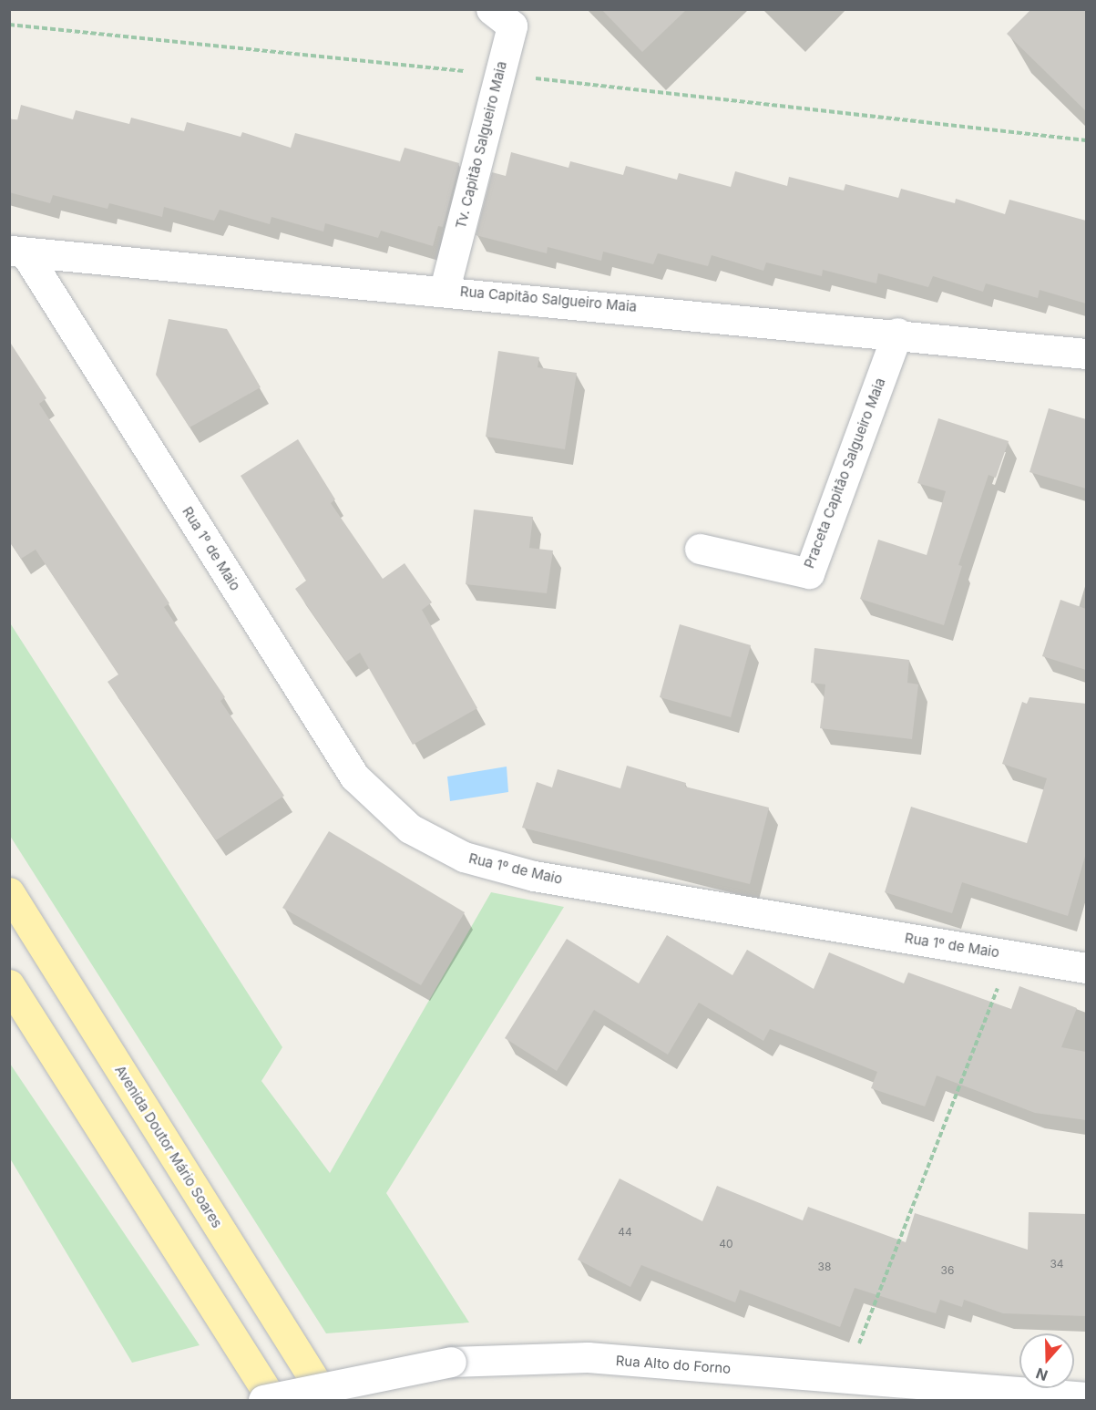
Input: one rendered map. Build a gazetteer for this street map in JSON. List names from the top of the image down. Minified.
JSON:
{"streets":{"main road":["Avenida Doutor Mário Soares"],"street":["Tv. Capitão Salgueiro Maia","Rua Capitão Salgueiro Maia","Praceta Capitão Salgueiro Maia","Rua 1º de Maio","Rua Alto do Forno"]},"crossings":[["Tv. Capitão Salgueiro Maia","Rua Capitão Salgueiro Maia"],["Rua Capitão Salgueiro Maia","Praceta Capitão Salgueiro Maia"],["Rua Capitão Salgueiro Maia","Rua 1º de Maio"]],"house_numbers":["44","40","34","38","36"],"north":"bottom"}
